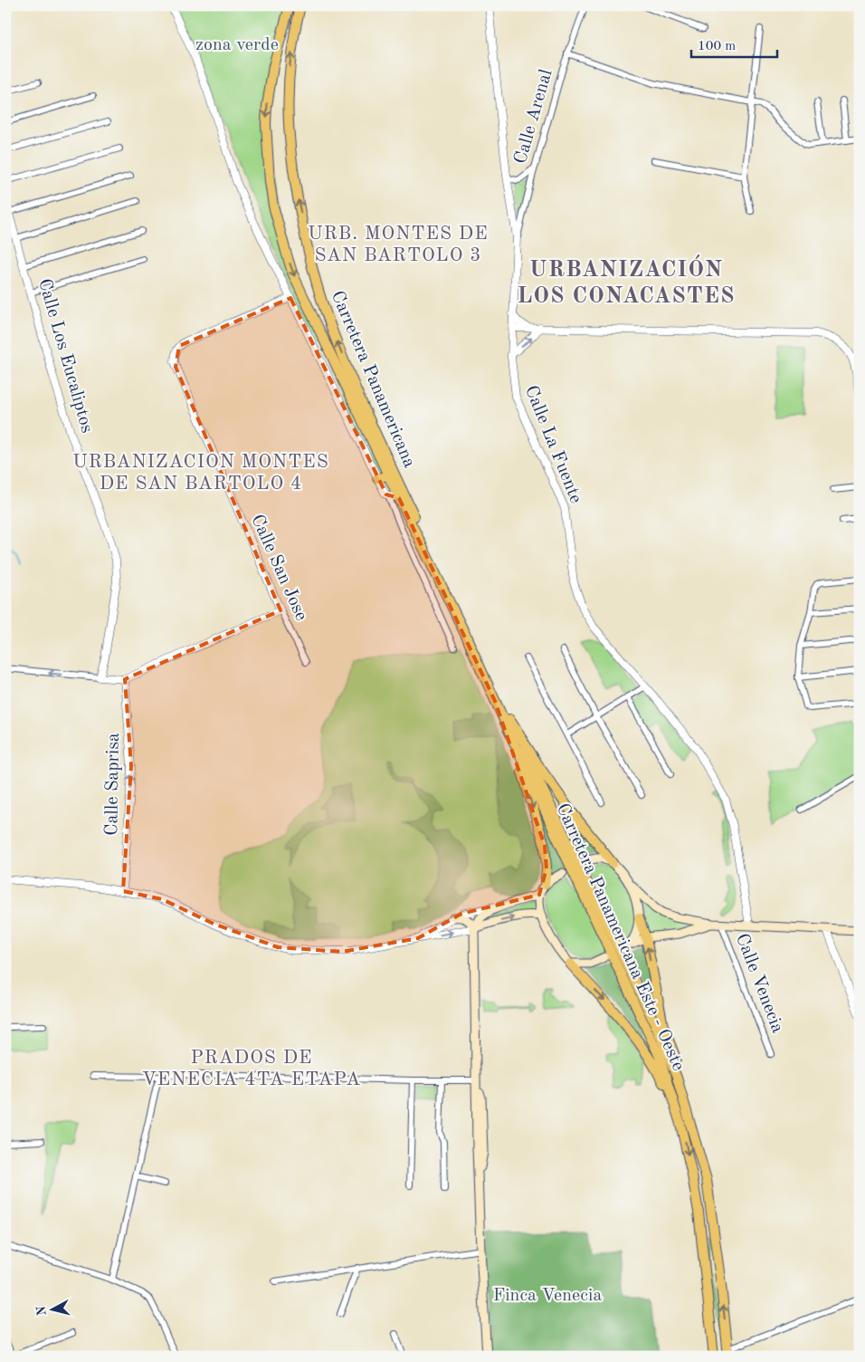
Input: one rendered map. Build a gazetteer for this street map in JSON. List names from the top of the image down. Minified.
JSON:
{"streets":{"highway":["Carretera Panamericana","Carretera Panamericana Este - Oeste"],"street":["Calle Arenal","Calle Los Eucaliptos","Calle La Fuente","Calle San Jose","Calle Saprisa","Calle Venecia"]},"crossings":[["Calle Arenal","Calle La Fuente"],["Carretera Panamericana","Carretera Panamericana Este - Oeste"]],"one_way":["Calle Saprisa"],"districts":["URB. MONTES DE SAN BARTOLO 3","URBANIZACIÓN LOS CONACASTES","URBANIZACION MONTES DE SAN BARTOLO 4","PRADOS DE VENECIA 4TA ETAPA"],"parks":["zona verde","Finca Venecia"],"scale_bar":"100 m","north":"left"}
